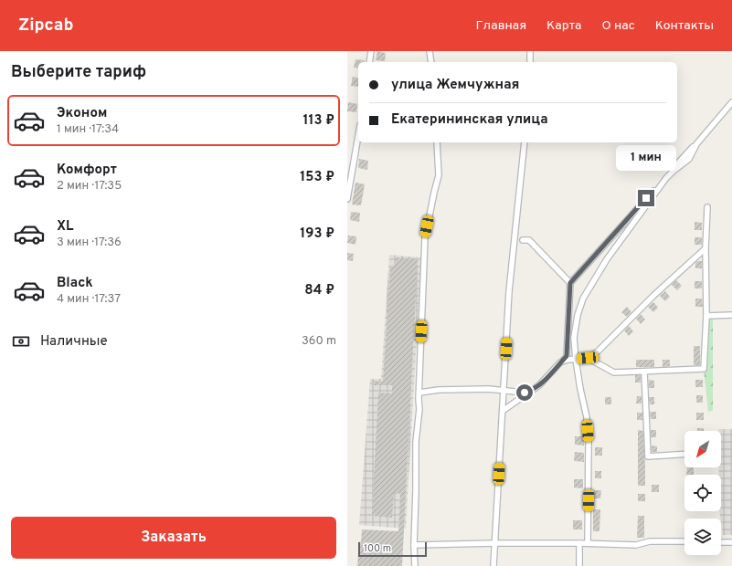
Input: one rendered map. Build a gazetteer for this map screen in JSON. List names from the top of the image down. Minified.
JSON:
{"scale_bar":"100 m","north":"bottom left","page":{"header":"Zipcab","nav":["Главная","Карта","О нас","Контакты"],"heading":"Выберите тариф","banner":["улица Жемчужная","Екатерининская улица"],"list":[{"name":"Эконом","note":"1 мин · 17:34","value":"113 ₽"},{"name":"Комфорт","note":"2 мин · 17:35","value":"153 ₽"},{"name":"XL","note":"3 мин · 17:36","value":"193 ₽"},{"name":"Black","note":"4 мин · 17:37","value":"84 ₽"}],"bubble":"1 мин","pay":["Наличные","360 m"],"buttons":"Заказать","scale":"100 m"}}
